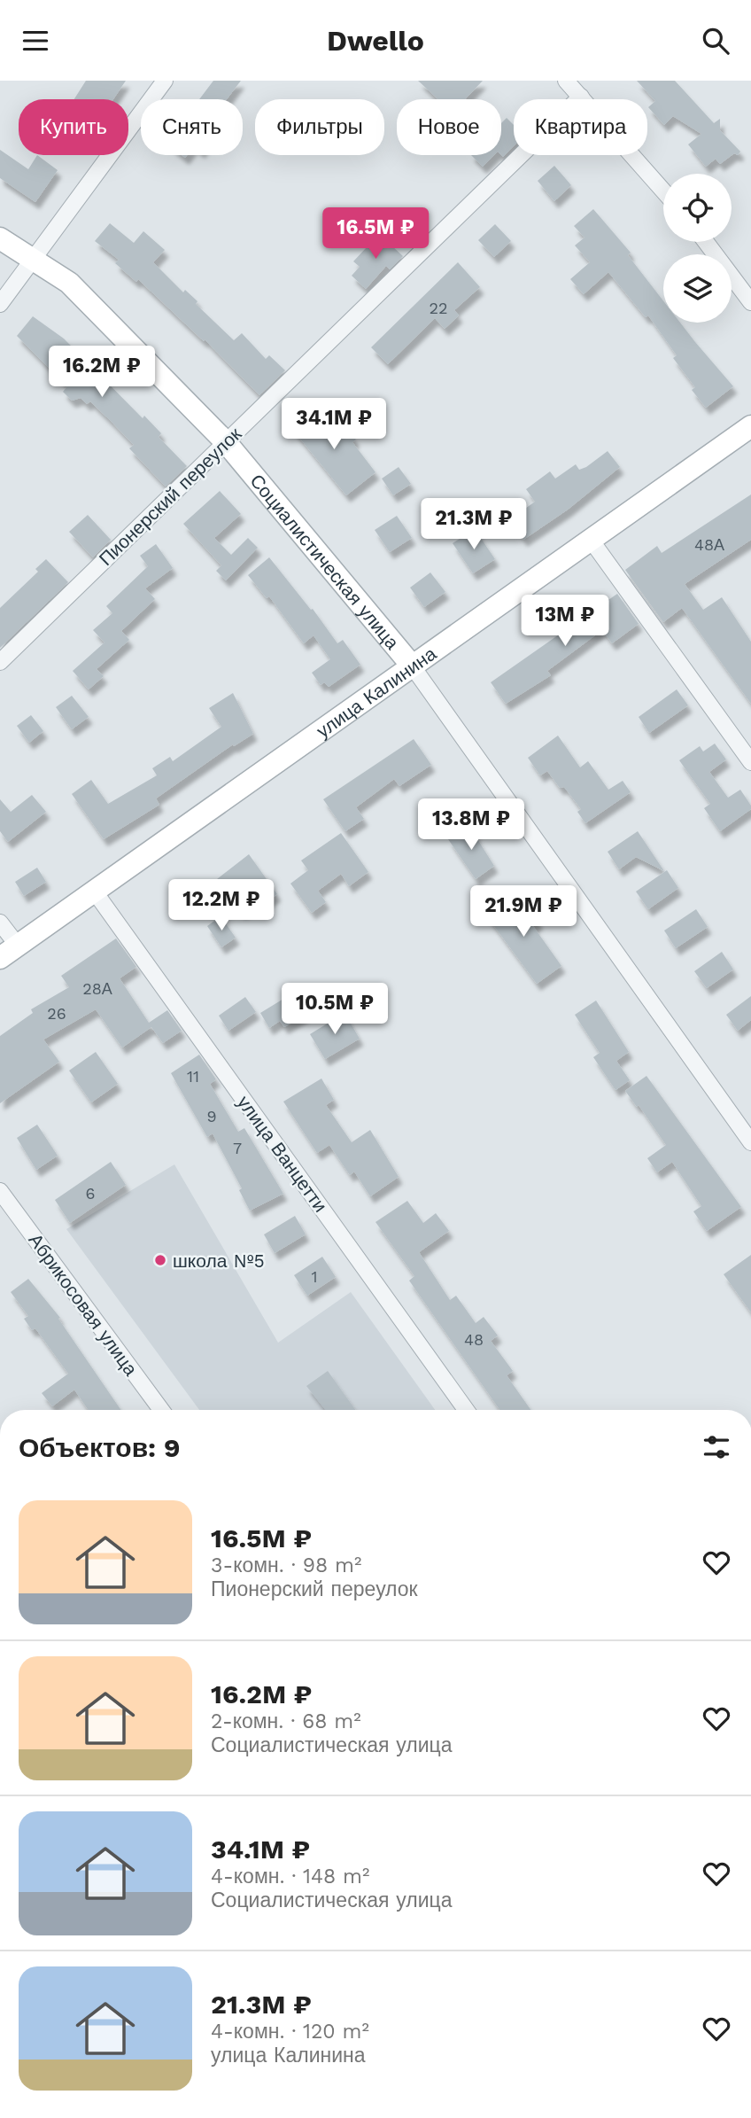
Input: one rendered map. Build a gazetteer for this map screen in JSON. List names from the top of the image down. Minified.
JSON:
{"streets":{"main road":["Социалистическая улица","улица Калинина"],"street":["Пионерский переулок","улица Ванцетти","Абрикосовая улица"]},"crossings":[["Пионерский переулок","Социалистическая улица"],["Социалистическая улица","улица Калинина"],["улица Калинина","улица Ванцетти"]],"places":["школа №5"],"house_numbers":["22","48А","28А","26","11","9","7","6","1","48"],"page":{"header":"Dwello","chip":["Купить","Снять","Фильтры","Новое","Квартира"],"price":["16.5M ₽","16.2M ₽","34.1M ₽","21.3M ₽","13M ₽","13.8M ₽","12.2M ₽","21.9M ₽","10.5M ₽"],"heading":"Объектов: 9","list":[{"name":"16.5M ₽","note":"3-комн. · 98 m² · Пионерский переулок"},{"name":"16.2M ₽","note":"2-комн. · 68 m² · Социалистическая улица"},{"name":"34.1M ₽","note":"4-комн. · 148 m² · Социалистическая улица"},{"name":"21.3M ₽","note":"4-комн. · 120 m² · улица Калинина"}]}}
